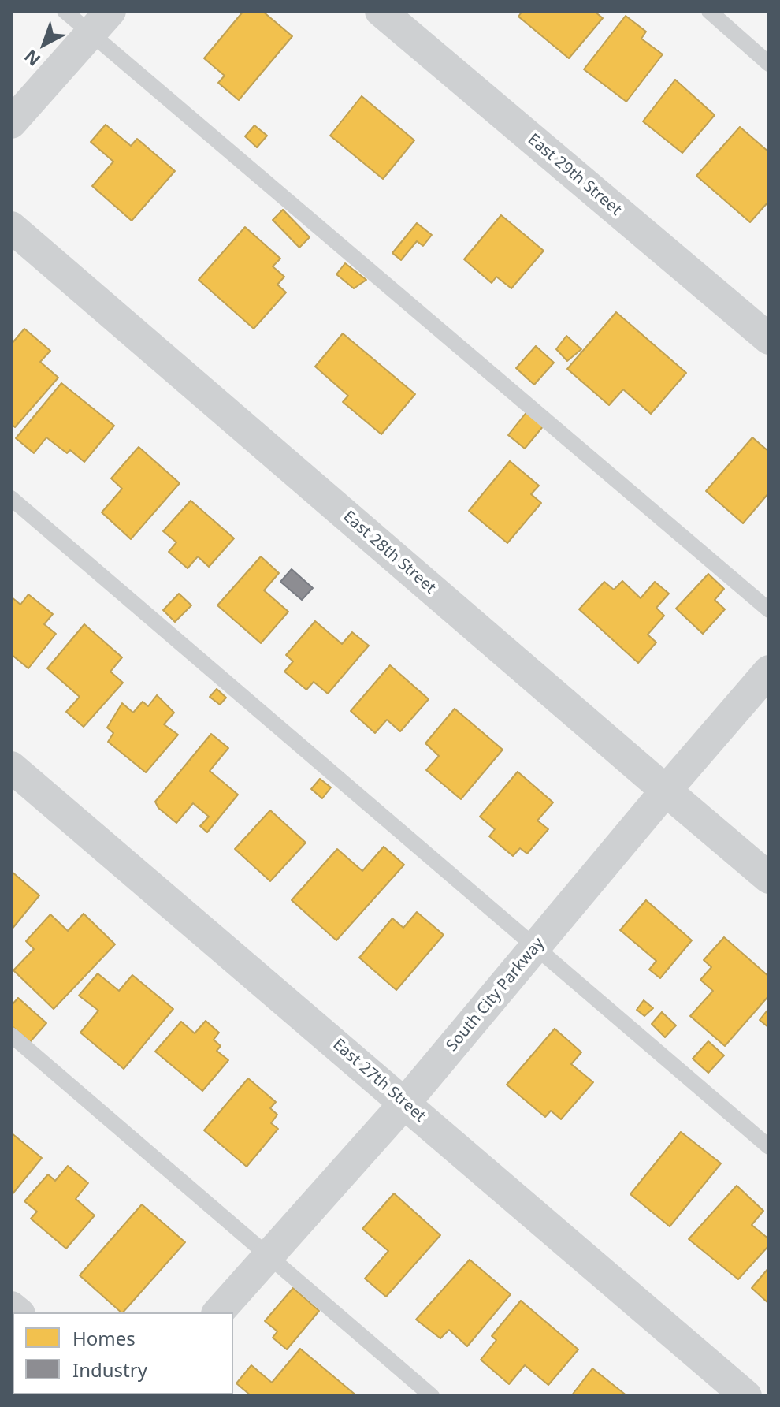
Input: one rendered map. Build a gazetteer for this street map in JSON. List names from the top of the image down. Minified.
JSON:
{"streets":{"street":["East 29th Street","East 28th Street","South City Parkway","East 27th Street"]},"crossings":[["East 28th Street","South City Parkway"],["South City Parkway","East 27th Street"]],"legend":["Homes","Industry"],"north":"bottom left"}
